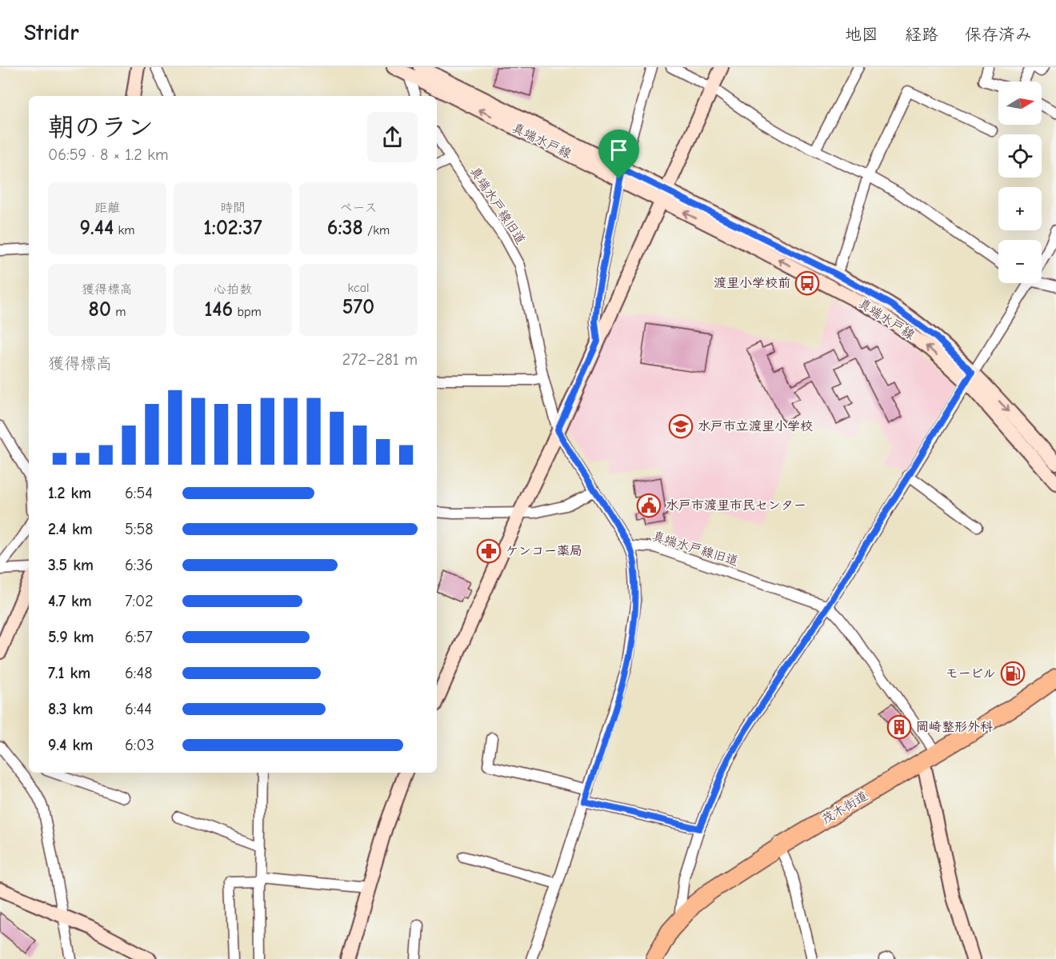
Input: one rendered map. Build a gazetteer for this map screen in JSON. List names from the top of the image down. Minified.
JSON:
{"streets":{"highway":["茂木街道"],"street":["真端水戸線","真端水戸線旧道"]},"crossings":[["真端水戸線旧道","茂木街道"]],"places":{"bus stop":["渡里小学校前"],"school or university":["水戸市立渡里小学校"],"public building":["水戸市渡里市民センター"],"pharmacy":["ケンコー薬局"],"fuel station":["モービル"],"building":["岡崎整形外科"]},"north":"right","page":{"header":"Stridr","nav":["地図","経路","保存済み"],"map_buttons":["+","−"],"heading":["朝のラン","06:59 · 8 × 1.2 km"],"stats":[["距離","9.44 km"],["時間","1:02:37"],["ペース","6:38 /km"],["獲得標高","80 m"],["心拍数","146 bpm"],["kcal","570"]],"chart":["獲得標高","272–281 m"],"list":[{"name":"1.2 km","note":"6:54"},{"name":"2.4 km","note":"5:58"},{"name":"3.5 km","note":"6:36"},{"name":"4.7 km","note":"7:02"},{"name":"5.9 km","note":"6:57"},{"name":"7.1 km","note":"6:48"},{"name":"8.3 km","note":"6:44"},{"name":"9.4 km","note":"6:03"}]}}
